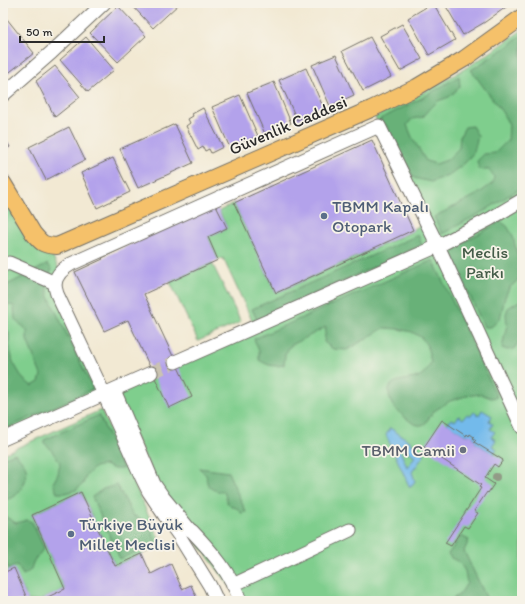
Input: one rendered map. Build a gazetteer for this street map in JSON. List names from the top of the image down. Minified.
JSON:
{"streets":{"main road":["Güvenlik Caddesi"]},"parks":["Meclis Parkı"],"places":["TBMM Kapalı Otopark","TBMM Camii","Türkiye Büyük Millet Meclisi"],"scale_bar":"50 m"}
